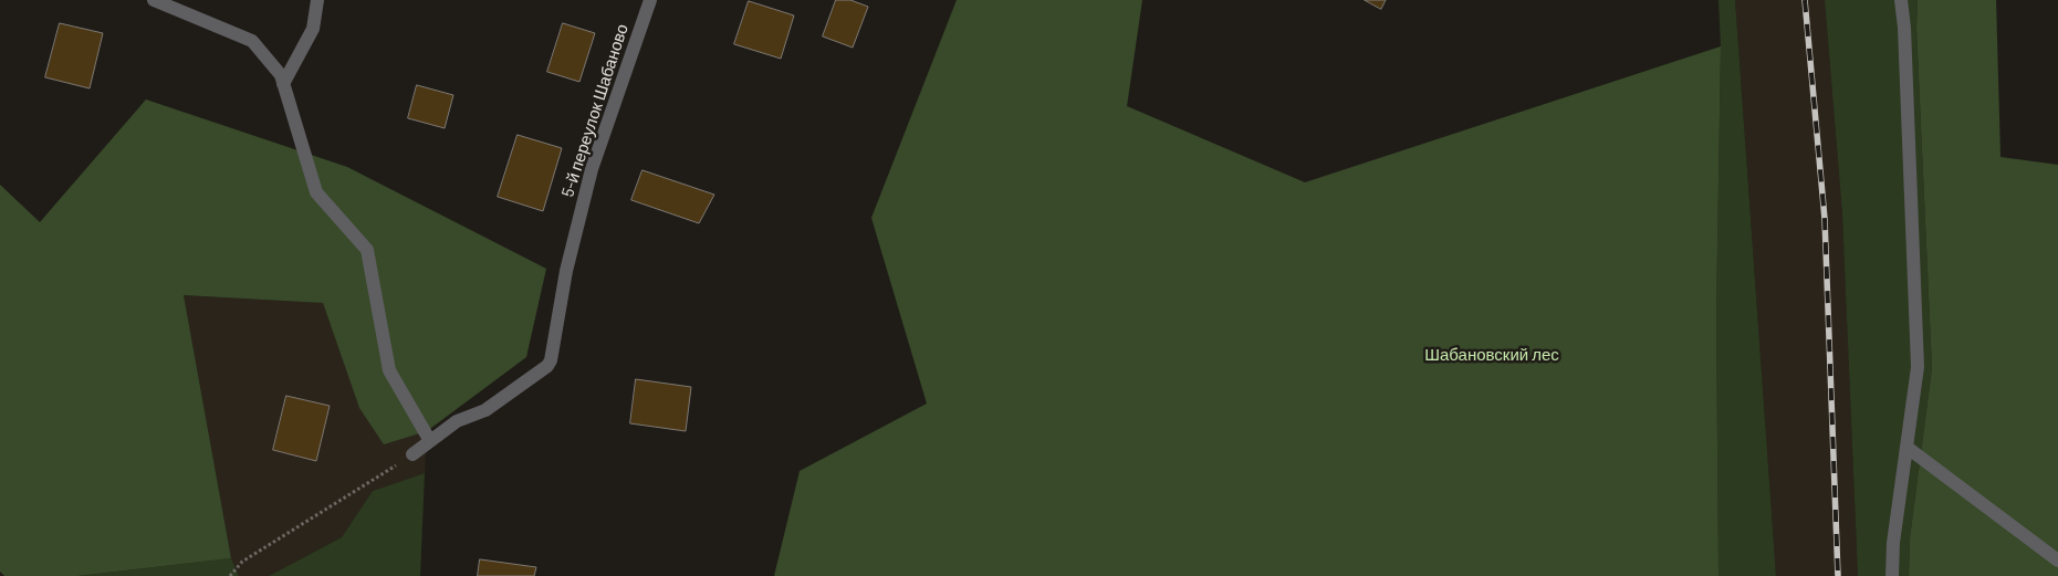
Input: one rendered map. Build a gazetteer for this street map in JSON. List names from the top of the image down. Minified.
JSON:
{"streets":{"street":["5-й переулок Шабаново"]},"parks":["Шабановский лес"]}
